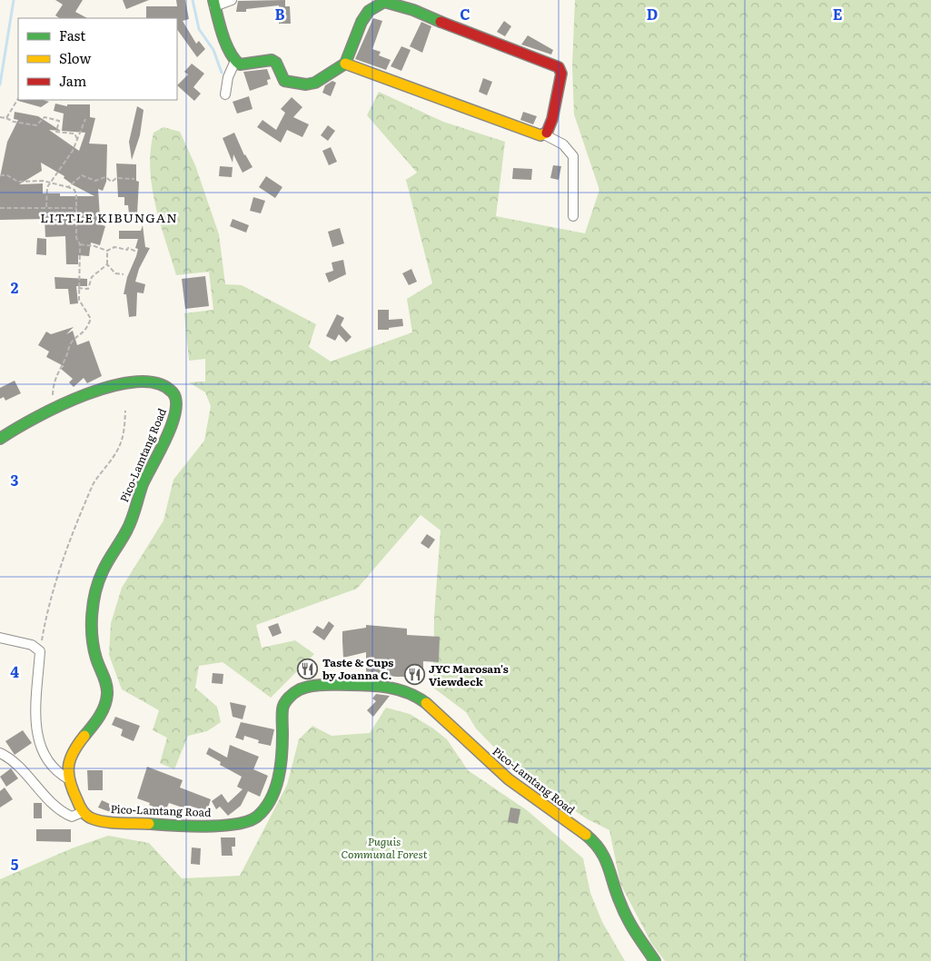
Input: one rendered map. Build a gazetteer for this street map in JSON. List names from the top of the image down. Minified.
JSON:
{"streets":{"main road":["Pico-Lamtang Road"]},"districts":["LITTLE KIBUNGAN"],"parks":["Puguis Communal Forest"],"places":{"restaurant":["Taste & Cups by Joanna C.","JYC Marosan's Viewdeck"]},"legend":["Fast","Slow","Jam"],"grid":{"columns":["B","C","D","E"],"rows":["2","3","4","5"]}}
